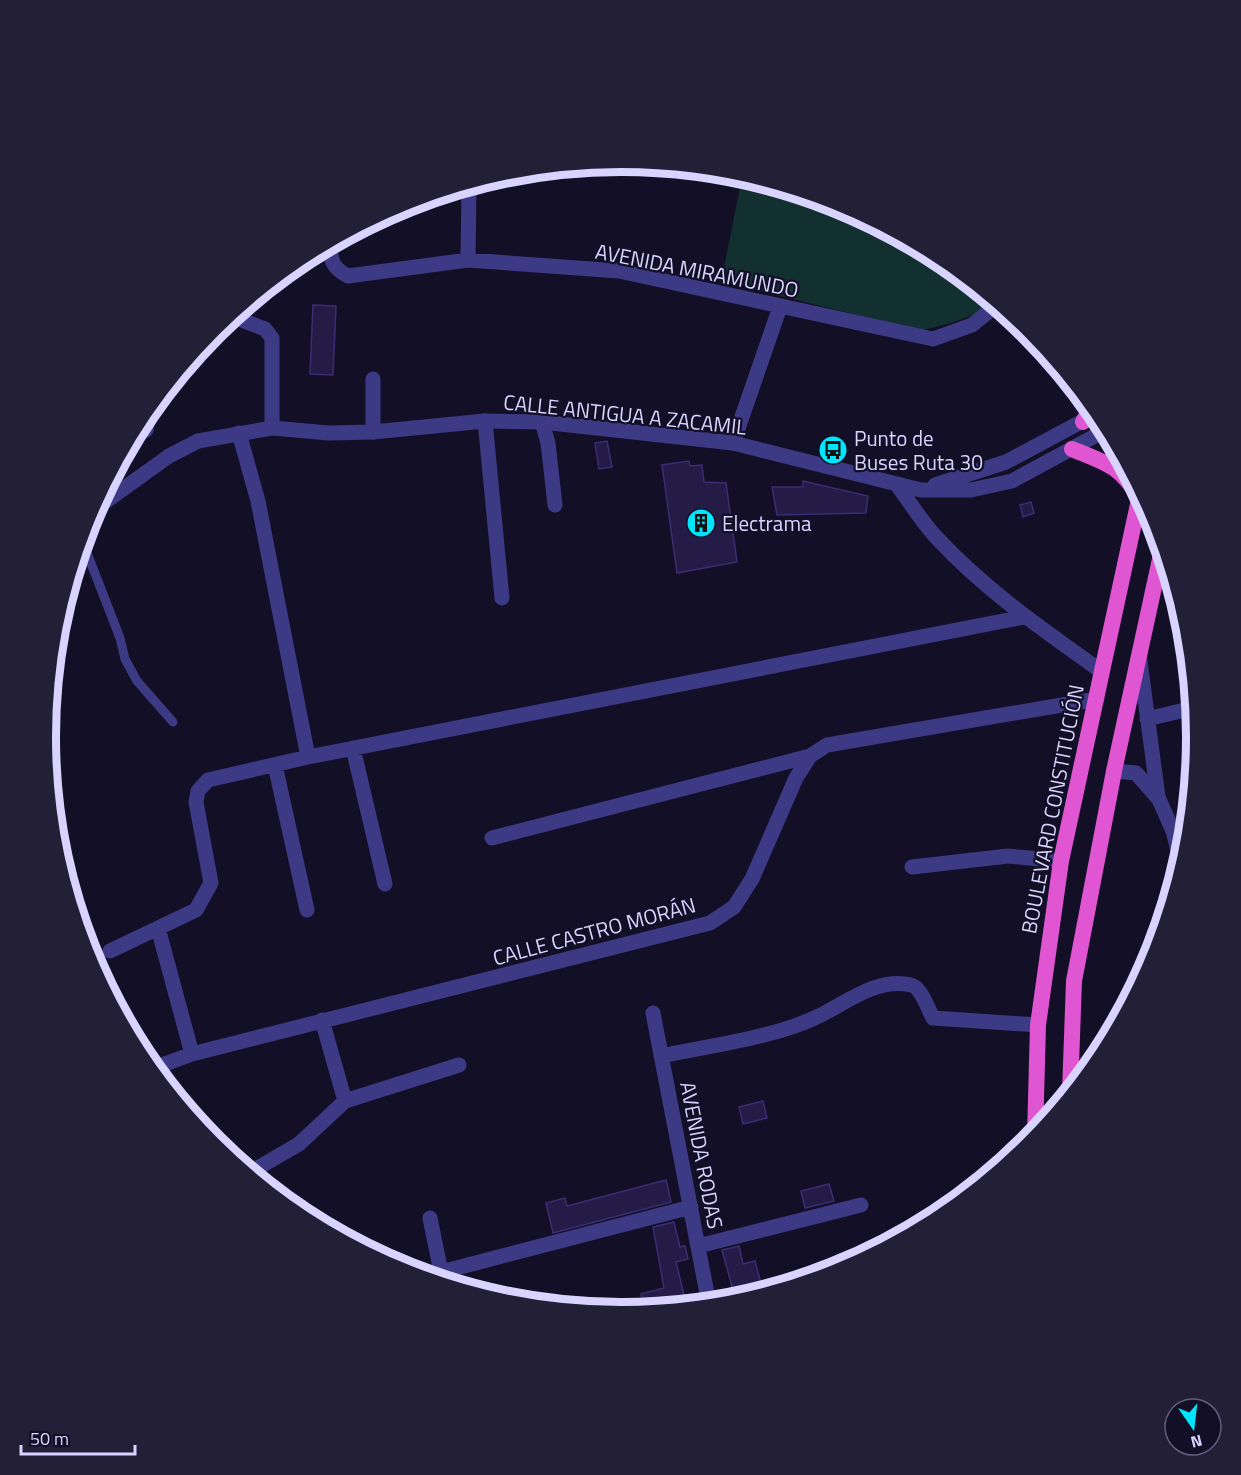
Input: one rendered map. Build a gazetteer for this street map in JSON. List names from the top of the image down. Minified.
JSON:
{"streets":{"highway":["BOULEVARD CONSTITUCIÓN"],"street":["AVENIDA MIRAMUNDO","CALLE ANTIGUA A ZACAMIL","CALLE CASTRO MORÁN","AVENIDA RODAS"]},"places":{"bus stop":["Punto de Buses Ruta 30"],"building":["Electrama"]},"scale_bar":"50 m","north":"bottom"}
